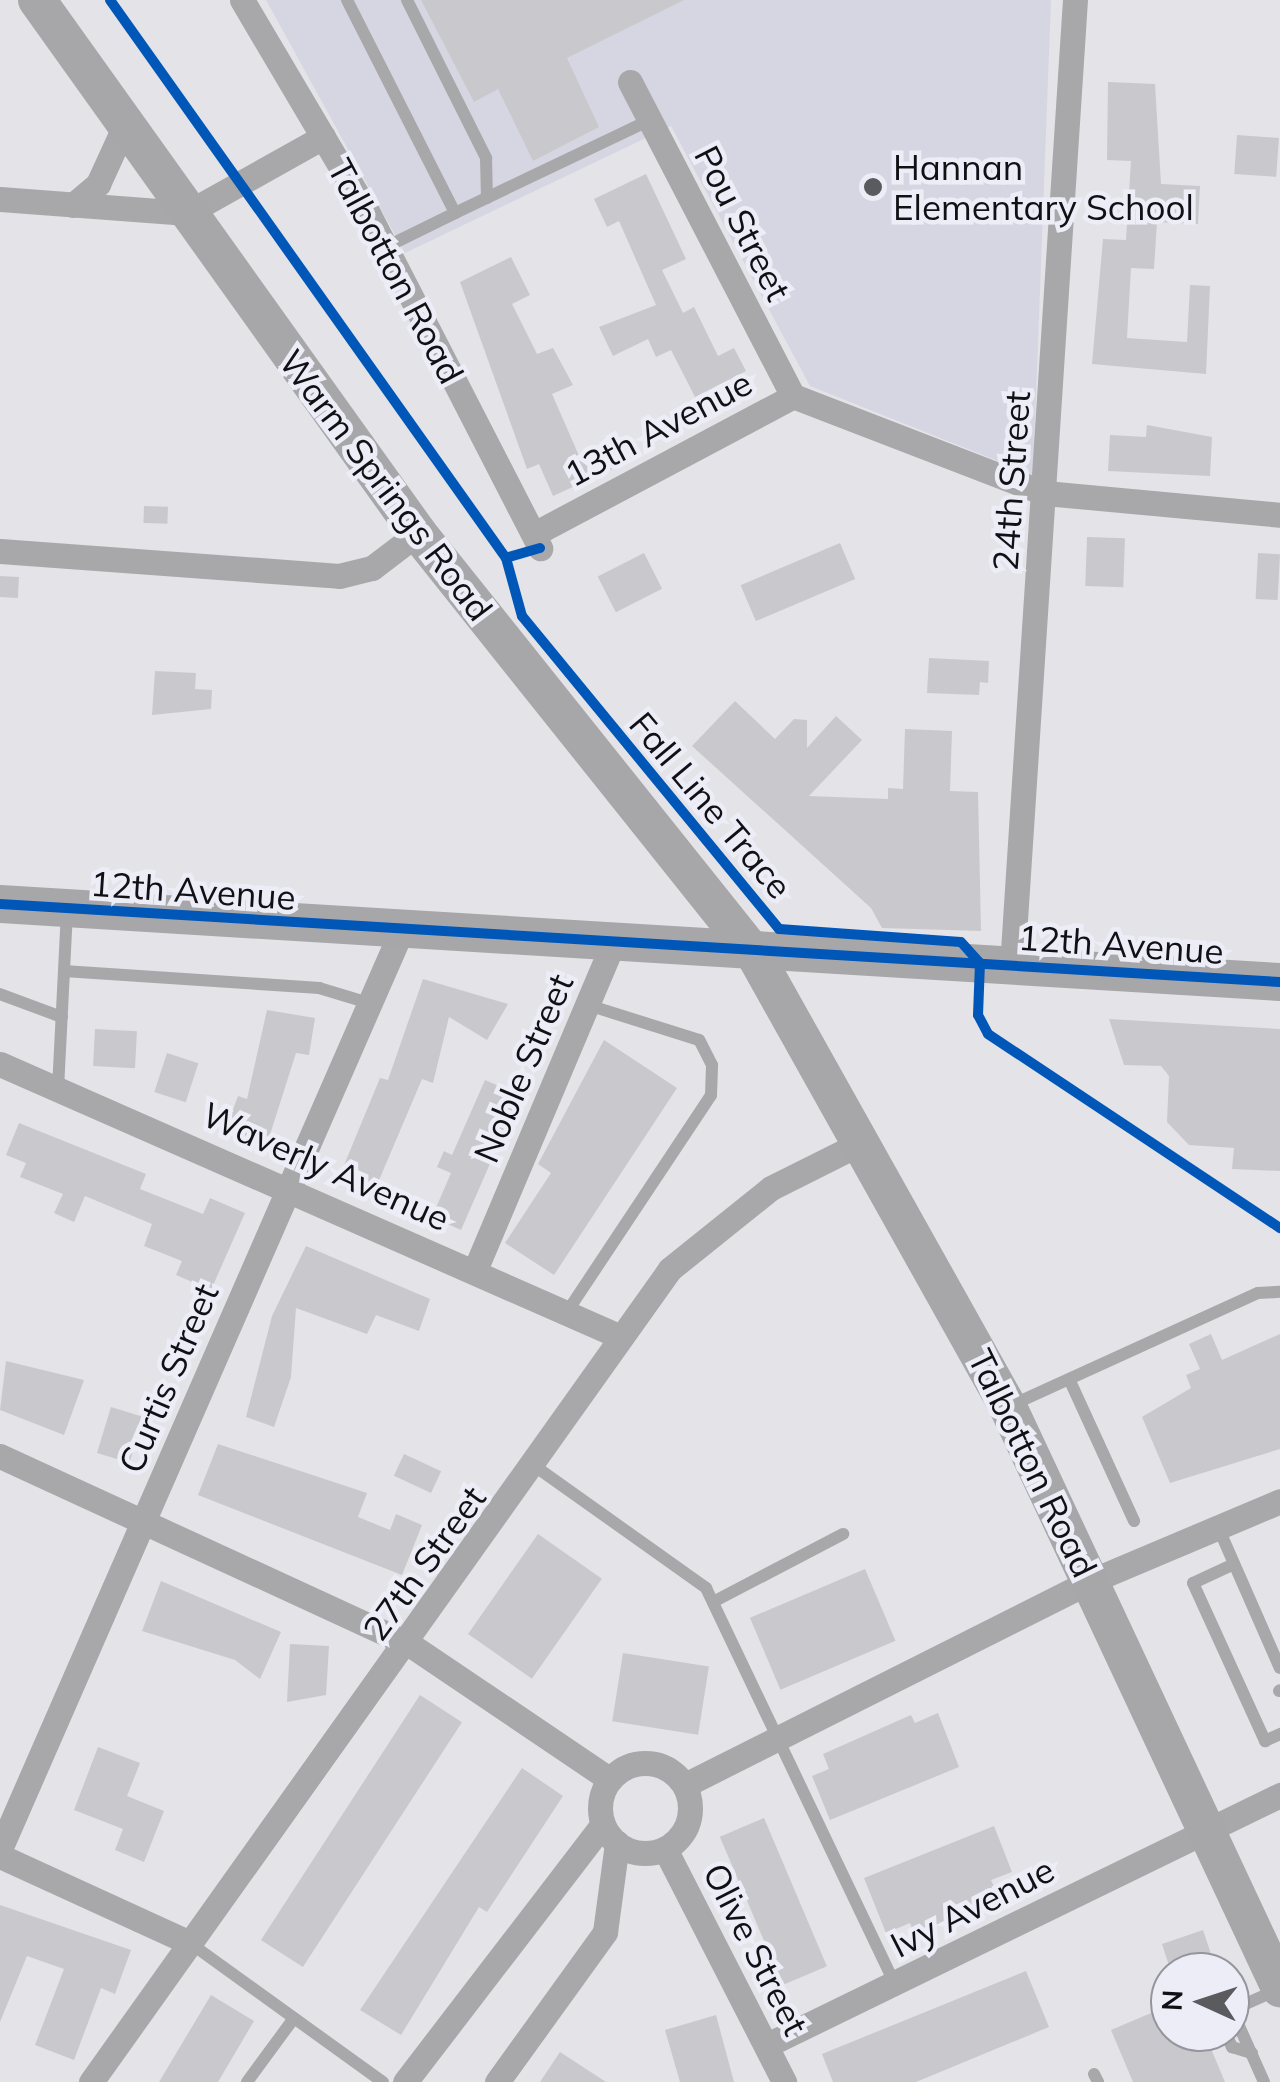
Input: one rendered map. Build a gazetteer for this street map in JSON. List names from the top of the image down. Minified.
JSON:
{"streets":{"main road":["Talbotton Road","Warm Springs Road","12th Avenue"],"street":["Pou Street","13th Avenue","24th Street","Noble Street","Waverly Avenue","Curtis Street","27th Street","Ivy Avenue","Olive Street"],"cycle path":["Fall Line Trace"]},"crossings":[["Pou Street","13th Avenue"],["Talbotton Road","13th Avenue"],["Talbotton Road","Warm Springs Road"],["Talbotton Road","12th Avenue"],["Talbotton Road","27th Street"],["Talbotton Road","Ivy Avenue"],["13th Avenue","24th Street"],["24th Street","12th Avenue"],["Warm Springs Road","12th Avenue"],["12th Avenue","Noble Street"],["12th Avenue","Curtis Street"],["Noble Street","Waverly Avenue"],["Waverly Avenue","Curtis Street"],["Waverly Avenue","27th Street"],["Ivy Avenue","Olive Street"]],"places":["Hannan Elementary School"],"north":"left"}
